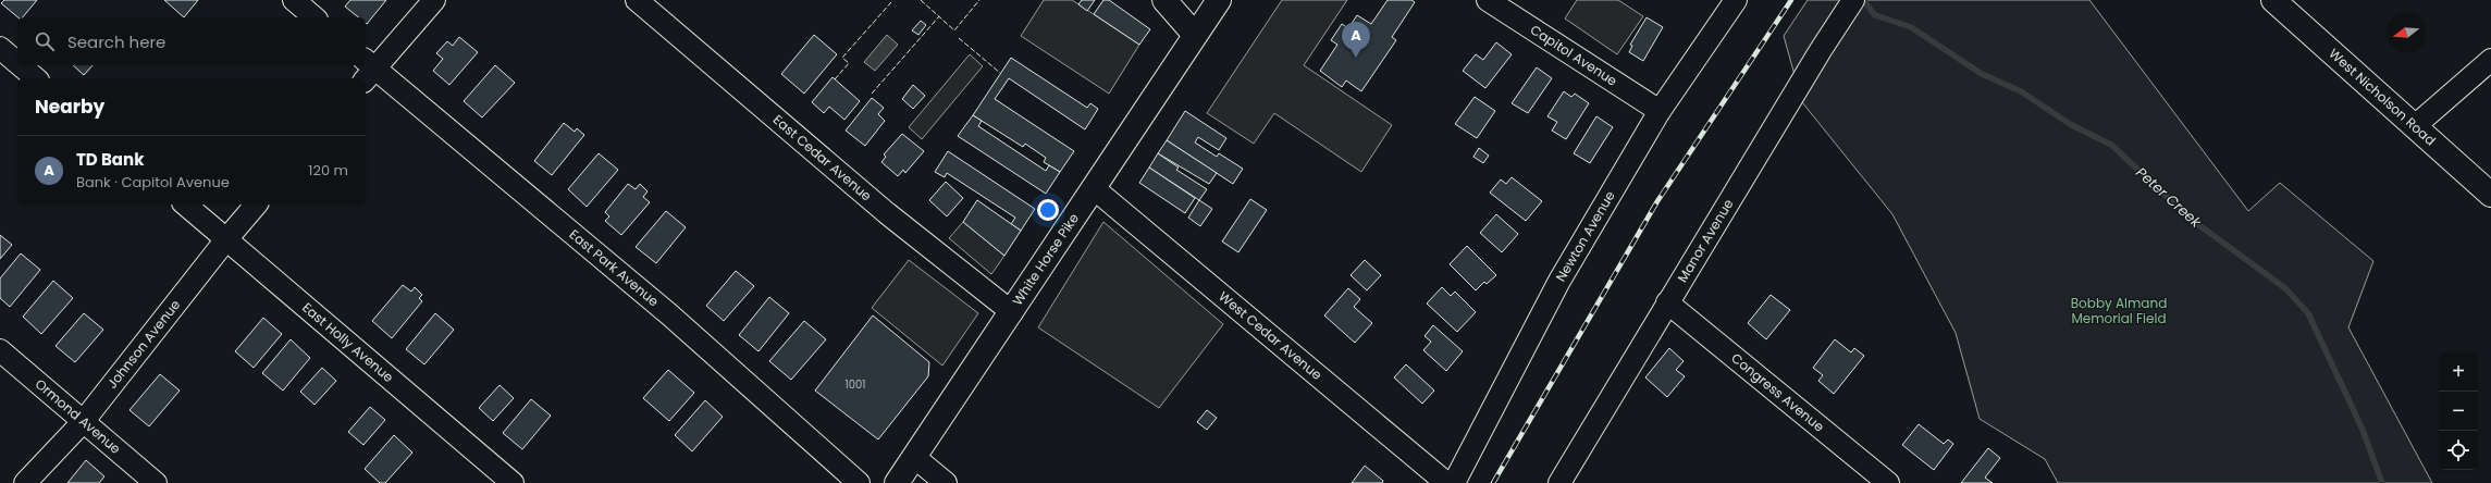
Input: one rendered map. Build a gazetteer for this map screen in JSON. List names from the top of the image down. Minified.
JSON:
{"streets":{"main road":["West Nicholson Road","White Horse Pike"],"street":["Capitol Avenue","East Cedar Avenue","Newton Avenue","Manor Avenue","East Park Avenue","West Cedar Avenue","East Holly Avenue","Johnson Avenue","Congress Avenue","Ormond Avenue"]},"crossings":[["Capitol Avenue","Newton Avenue"],["East Cedar Avenue","White Horse Pike"],["Manor Avenue","Congress Avenue"],["White Horse Pike","West Cedar Avenue"],["East Holly Avenue","Johnson Avenue"],["Johnson Avenue","Ormond Avenue"]],"water":["Peter Creek"],"parks":["Bobby Almand Memorial Field"],"house_numbers":["1001"],"north":"left","page":{"search":"Search here","pins":"A","heading":"Nearby","list":[{"mark":"A","name":"TD Bank","note":"Bank · Capitol Avenue","value":"120 m"}],"map_buttons":["+","−"]}}
